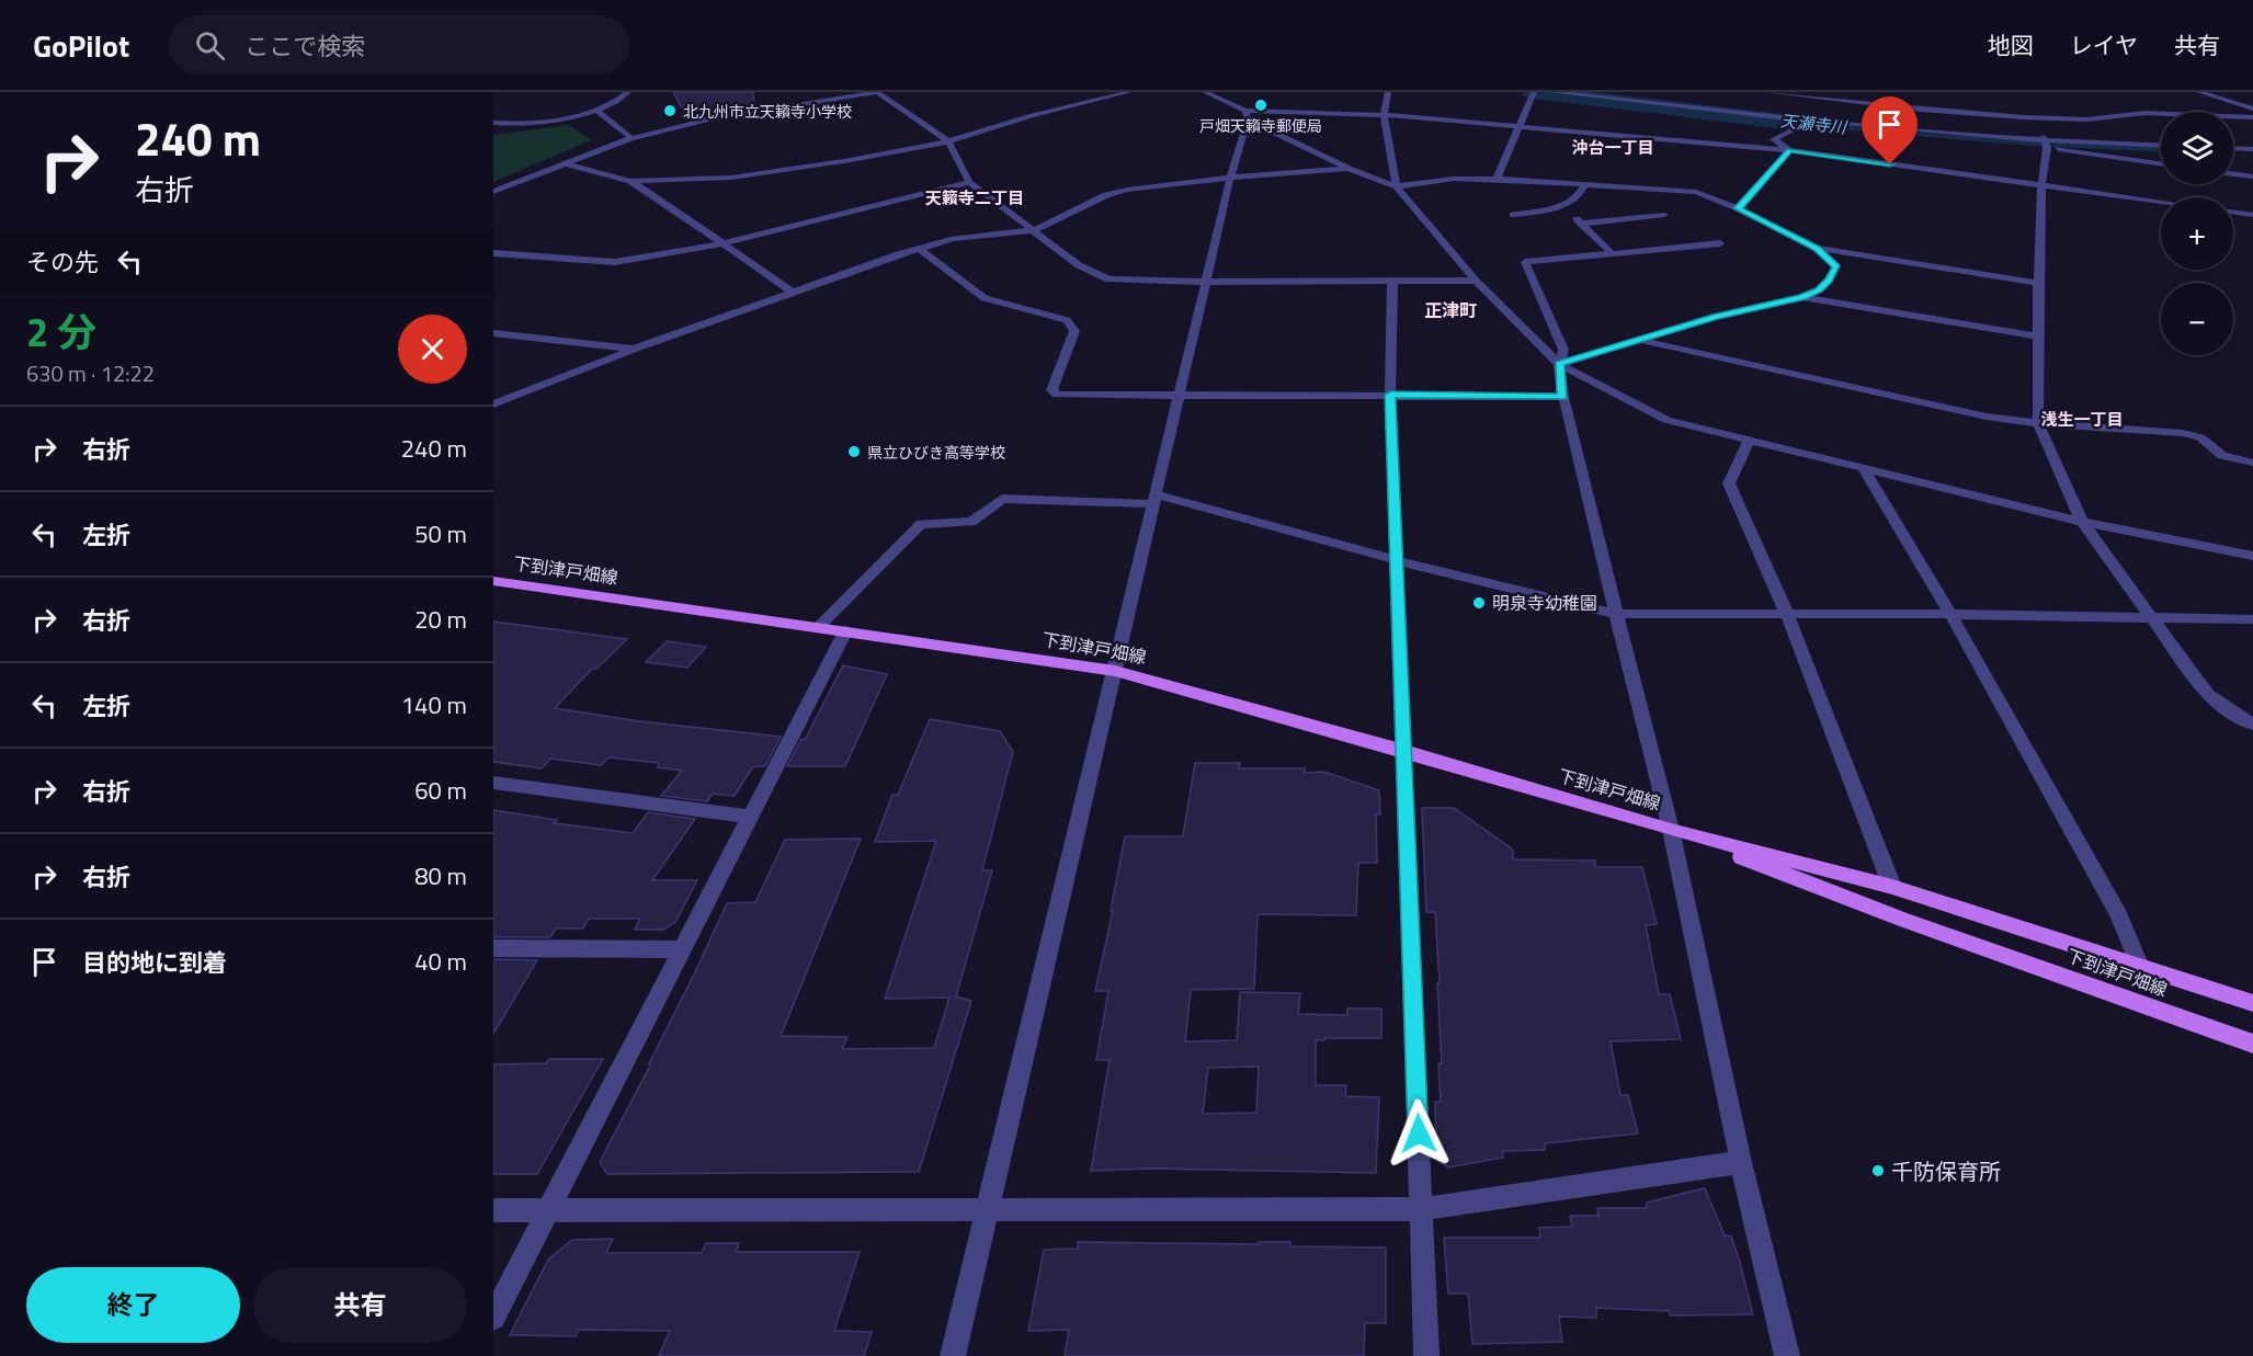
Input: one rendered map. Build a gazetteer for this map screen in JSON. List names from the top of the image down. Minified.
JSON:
{"streets":{"main road":["下到津戸畑線"]},"districts":["沖台一丁目","天籟寺二丁目","正津町","浅生一丁目"],"water":["天瀬寺川"],"places":["戸畑天籟寺郵便局","北九州市立天籟寺小学校","県立ひびき高等学校","明泉寺幼稚園","千防保育所"],"page":{"header":"GoPilot","search":"ここで検索","nav":["地図","レイヤ","共有"],"turn":["240 m","右折"],"map_buttons":["+","−"],"then":"その先","heading":["2 分","630 m · 12:22"],"list":[{"name":"右折","value":"240 m"},{"name":"左折","value":"50 m"},{"name":"右折","value":"20 m"},{"name":"左折","value":"140 m"},{"name":"右折","value":"60 m"},{"name":"右折","value":"80 m"},{"name":"目的地に到着","value":"40 m"}],"buttons":["終了","共有"]}}
